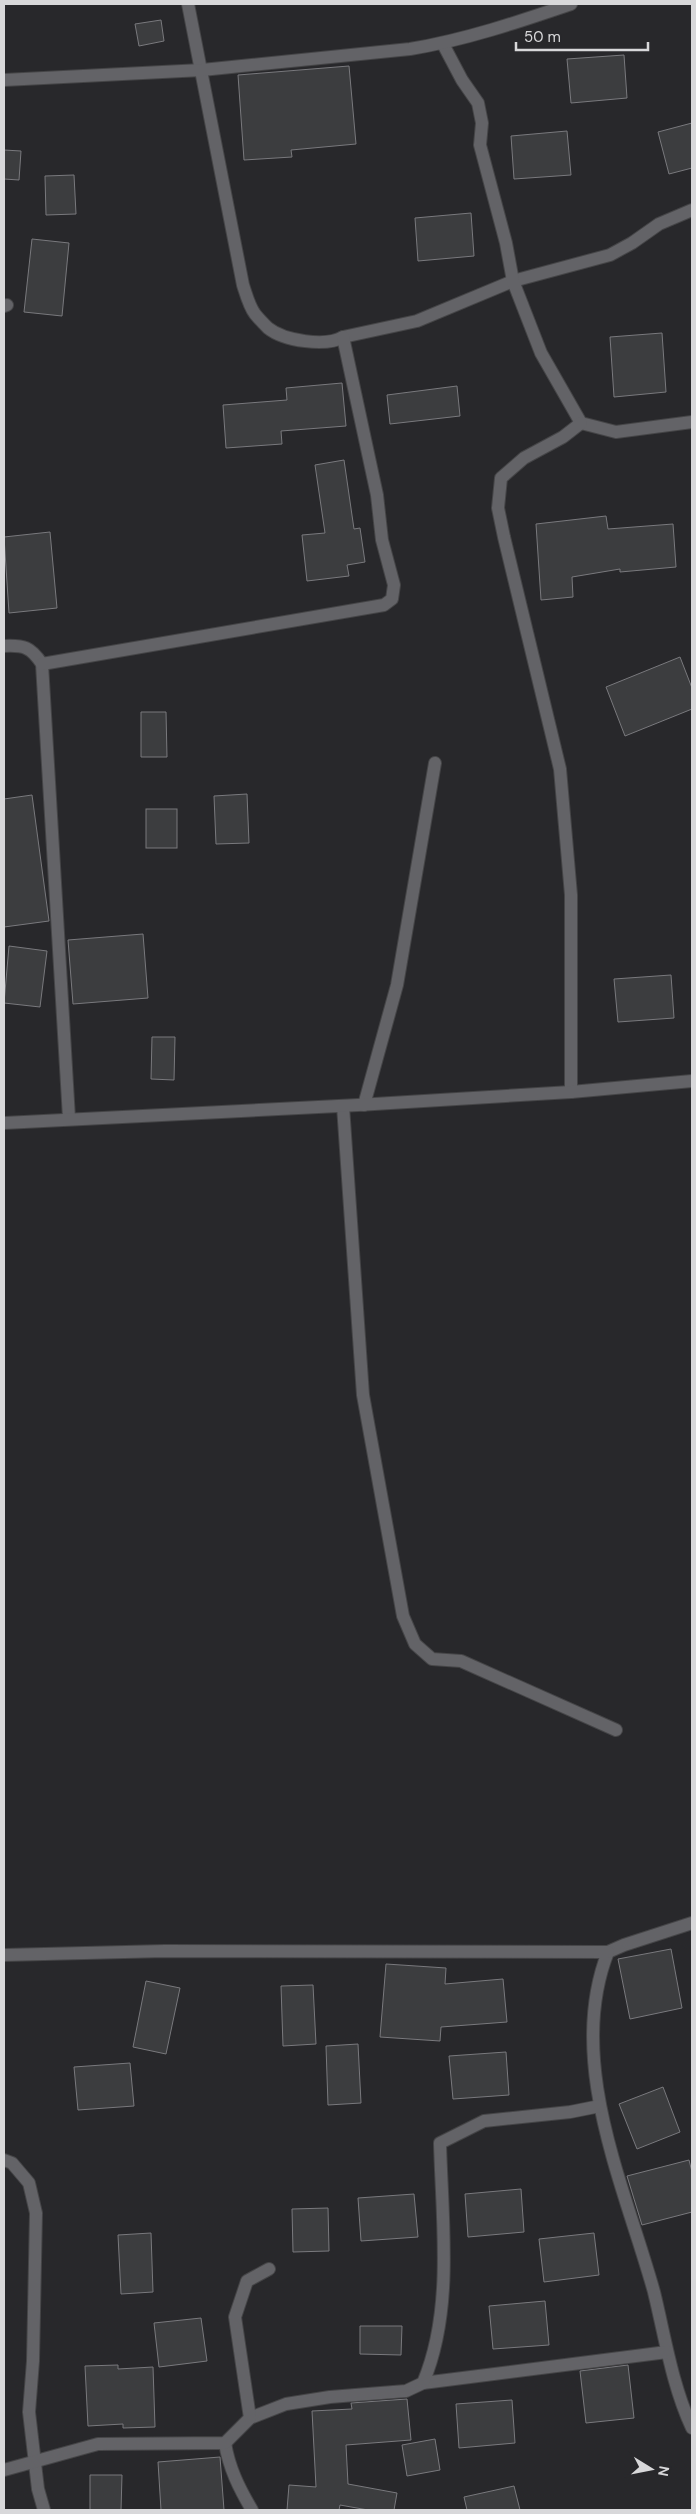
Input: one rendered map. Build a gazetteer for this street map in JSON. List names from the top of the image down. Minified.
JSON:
{"scale_bar":"50 m","north":"right"}
